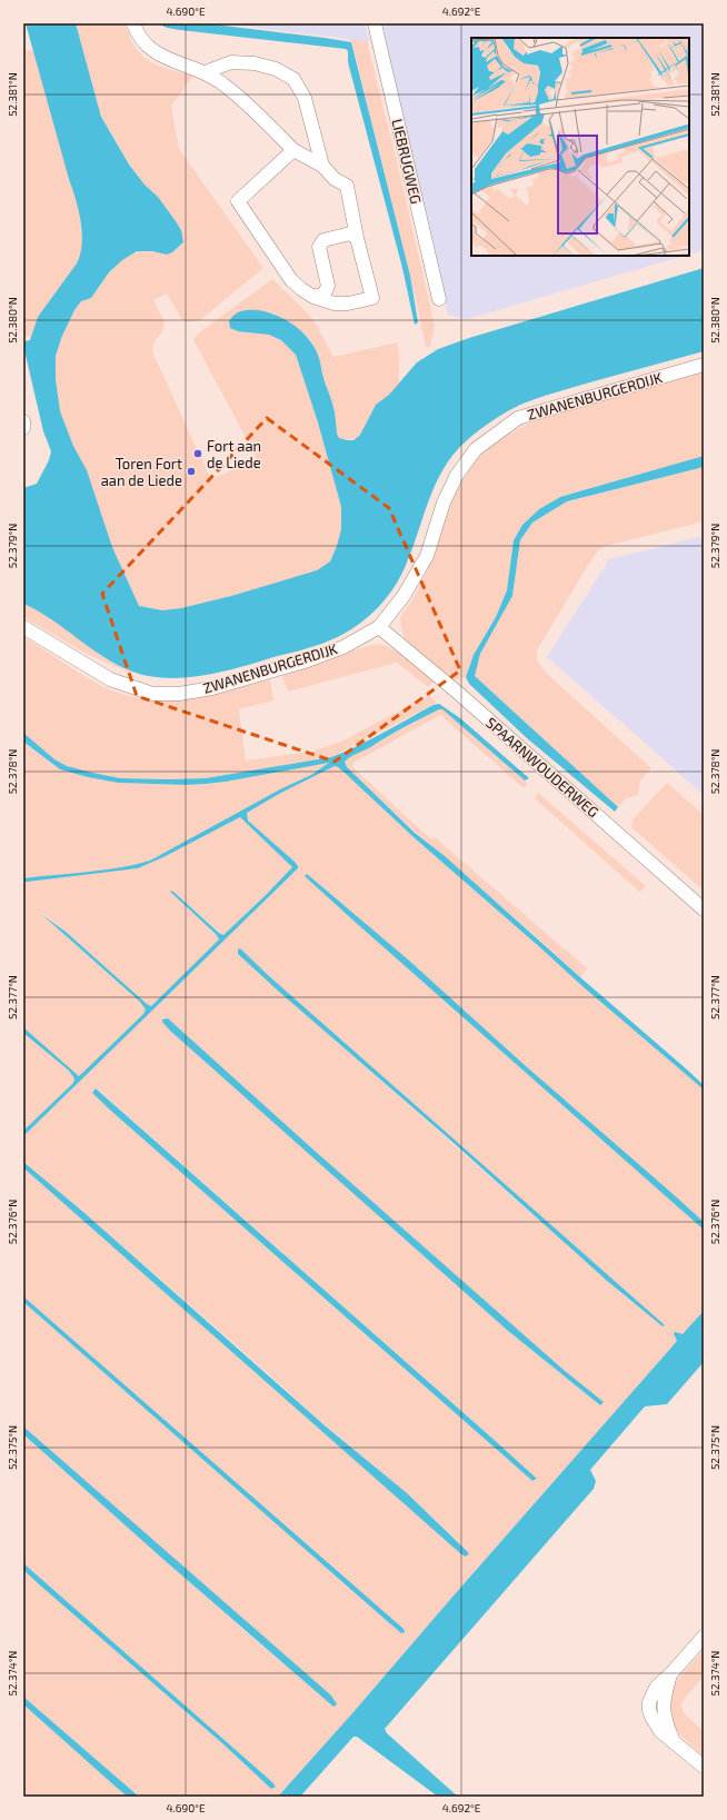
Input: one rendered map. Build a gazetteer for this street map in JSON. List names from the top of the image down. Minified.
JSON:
{"streets":{"street":["LIEBRUGWEG","ZWANENBURGERDIJK","SPAARNWOUDERWEG"]},"crossings":[["ZWANENBURGERDIJK","SPAARNWOUDERWEG"]],"places":["Fort aan de Liede","Toren Fort aan de Liede"],"coordinates":["4.690°E","4.692°E","52.381°N","52.380°N","52.379°N","52.378°N","52.377°N","52.376°N","52.375°N","52.374°N"]}
